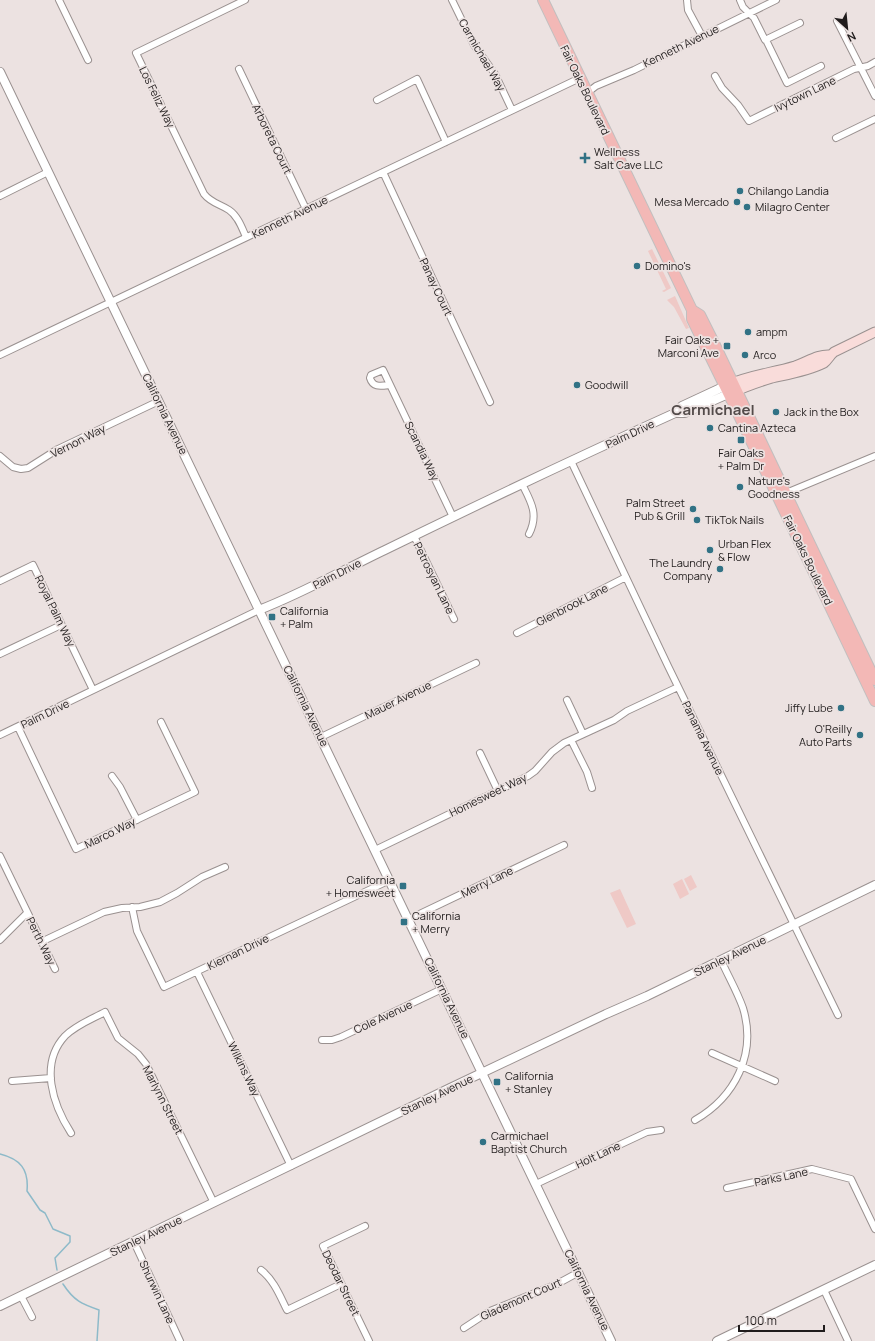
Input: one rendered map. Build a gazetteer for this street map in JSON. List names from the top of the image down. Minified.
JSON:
{"streets":{"main road":["Fair Oaks Boulevard"],"street":["Kenneth Avenue","Carmichael Way","Ivytown Lane","Los Feliz Way","Arboreta Court","Panay Court","California Avenue","Palm Drive","Vernon Way","Scandia Way","Petrosyan Lane","Glenbrook Lane","Royal Palm Way","Mauer Avenue","Panama Avenue","Homesweet Way","Marco Way","Merry Lane","Perth Way","Kiernan Drive","Stanley Avenue","Cole Avenue","Wilkins Way","Marlynn Street","Holt Lane","Parks Lane","Deodar Street","Shurwin Lane","Glademont Court"]},"crossings":[["Kenneth Avenue","Carmichael Way"],["Kenneth Avenue","Fair Oaks Boulevard"],["Kenneth Avenue","Los Feliz Way"],["Kenneth Avenue","Arboreta Court"],["Kenneth Avenue","Panay Court"],["Kenneth Avenue","California Avenue"],["Fair Oaks Boulevard","Palm Drive"],["California Avenue","Palm Drive"],["California Avenue","Vernon Way"],["California Avenue","Mauer Avenue"],["California Avenue","Homesweet Way"],["California Avenue","Merry Lane"],["California Avenue","Kiernan Drive"],["California Avenue","Stanley Avenue"],["California Avenue","Cole Avenue"],["California Avenue","Holt Lane"],["California Avenue","Glademont Court"],["Palm Drive","Scandia Way"],["Palm Drive","Petrosyan Lane"],["Palm Drive","Royal Palm Way"],["Palm Drive","Panama Avenue"],["Palm Drive","Marco Way"],["Glenbrook Lane","Panama Avenue"],["Panama Avenue","Homesweet Way"],["Panama Avenue","Stanley Avenue"],["Kiernan Drive","Wilkins Way"],["Stanley Avenue","Wilkins Way"],["Stanley Avenue","Marlynn Street"],["Stanley Avenue","Shurwin Lane"]],"districts":["Carmichael"],"places":{"health":["Wellness Salt Cave LLC"],"other":["Chilango Landia","Mesa Mercado","Milagro Center","Domino's","ampm","Arco","Goodwill","Jack in the Box","Cantina Azteca","Nature's Goodness","Palm Street Pub & Grill","TikTok Nails","Urban Flex & Flow","The Laundry Company","Jiffy Lube","O'Reilly Auto Parts","Carmichael Baptist Church"],"transit":["Fair Oaks + Marconi Ave","Fair Oaks + Palm Dr","California + Palm","California + Homesweet","California + Merry","California + Stanley"]},"scale_bar":"100 m","north":"bottom right"}
